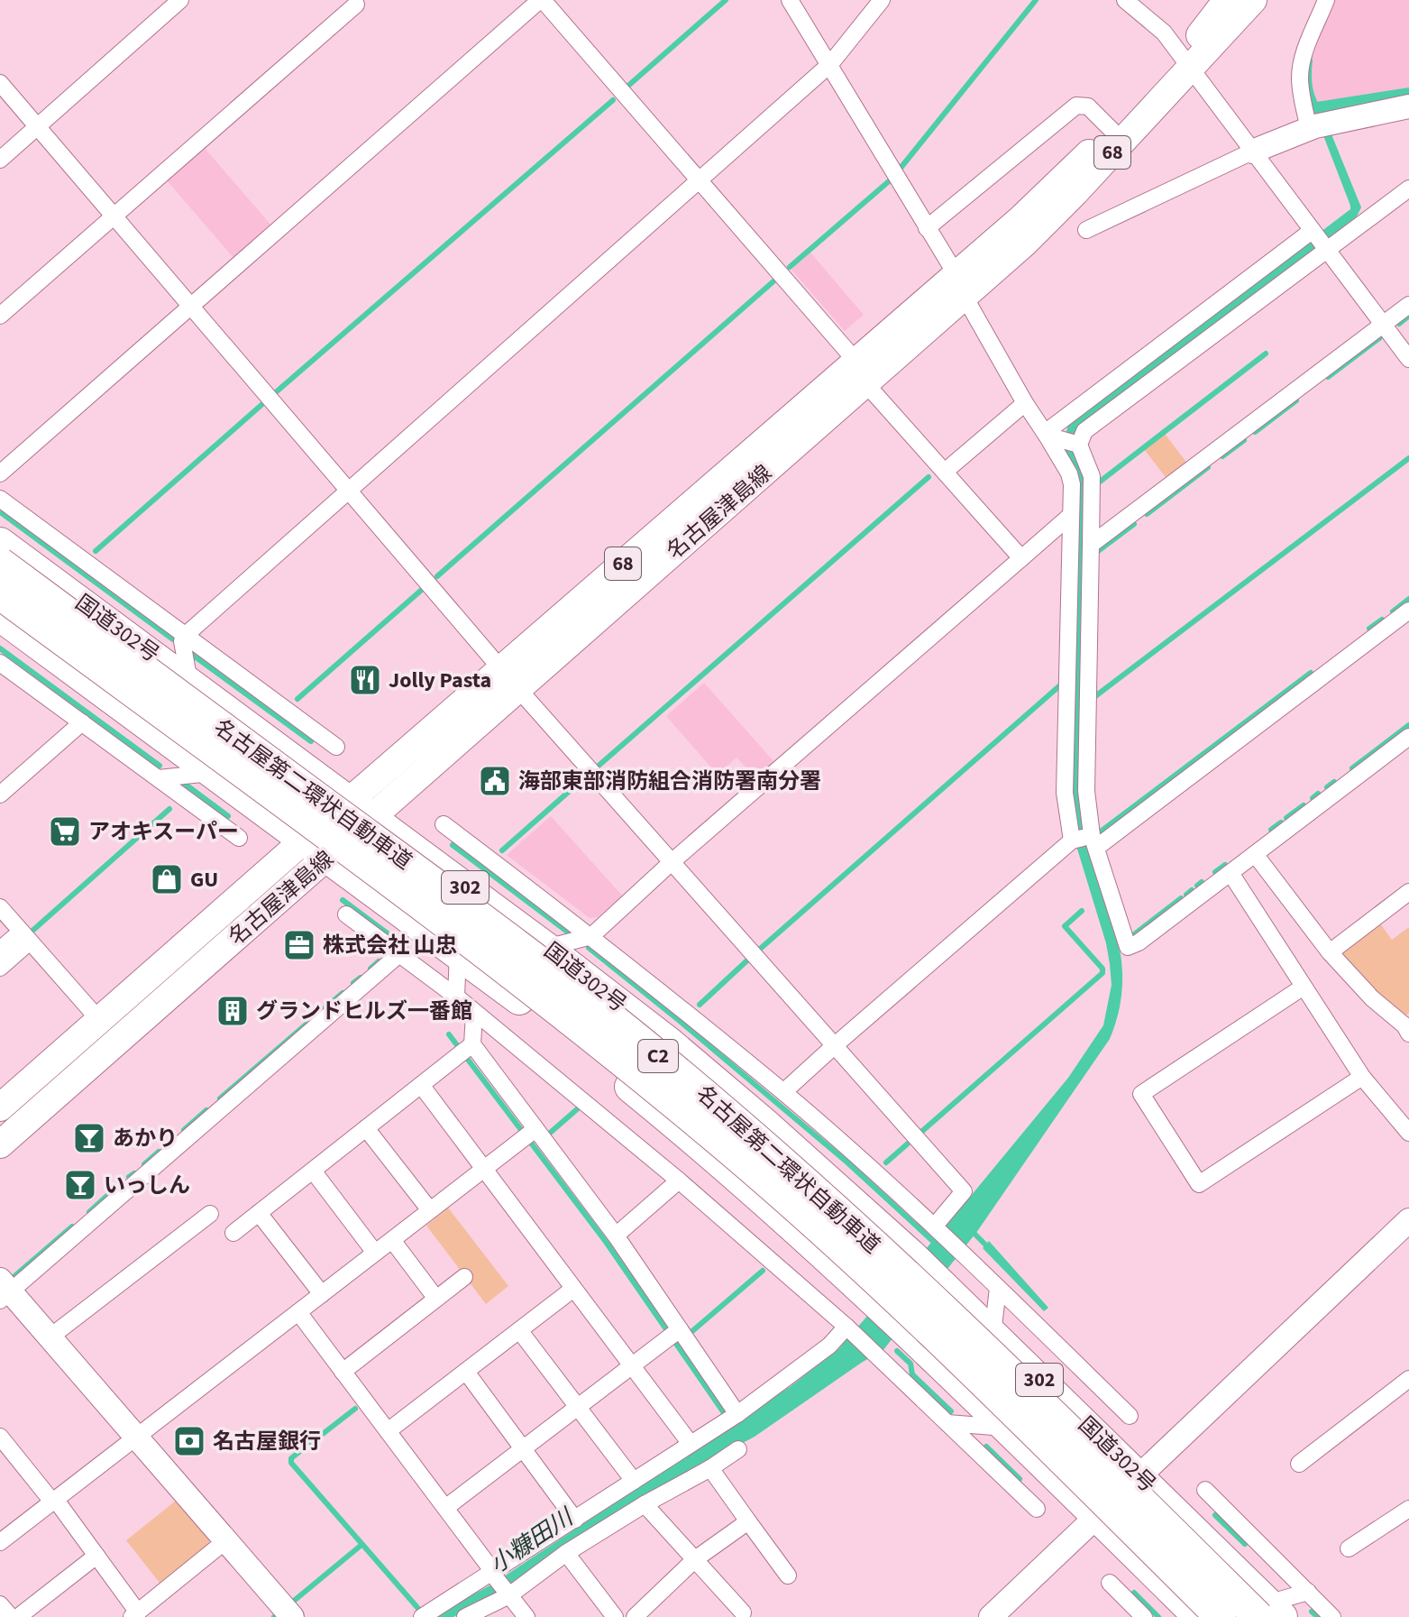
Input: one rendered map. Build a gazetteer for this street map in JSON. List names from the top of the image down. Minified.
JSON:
{"streets":{"highway":["国道302号","名古屋第二環状自動車道","302","C2"],"main road":["68","名古屋津島線"]},"crossings":[["名古屋津島線","国道302号"],["名古屋津島線","302"],["国道302号","名古屋第二環状自動車道"]],"water":["小糠田川"],"places":{"restaurant":["Jolly Pasta"],"public building":["海部東部消防組合消防署南分署"],"supermarket":["アオキスーパー"],"shop":["GU"],"office":["株式会社 山忠"],"building":["グランドヒルズ一番館"],"bar":["あかり","いっしん"],"bank":["名古屋銀行"]}}
